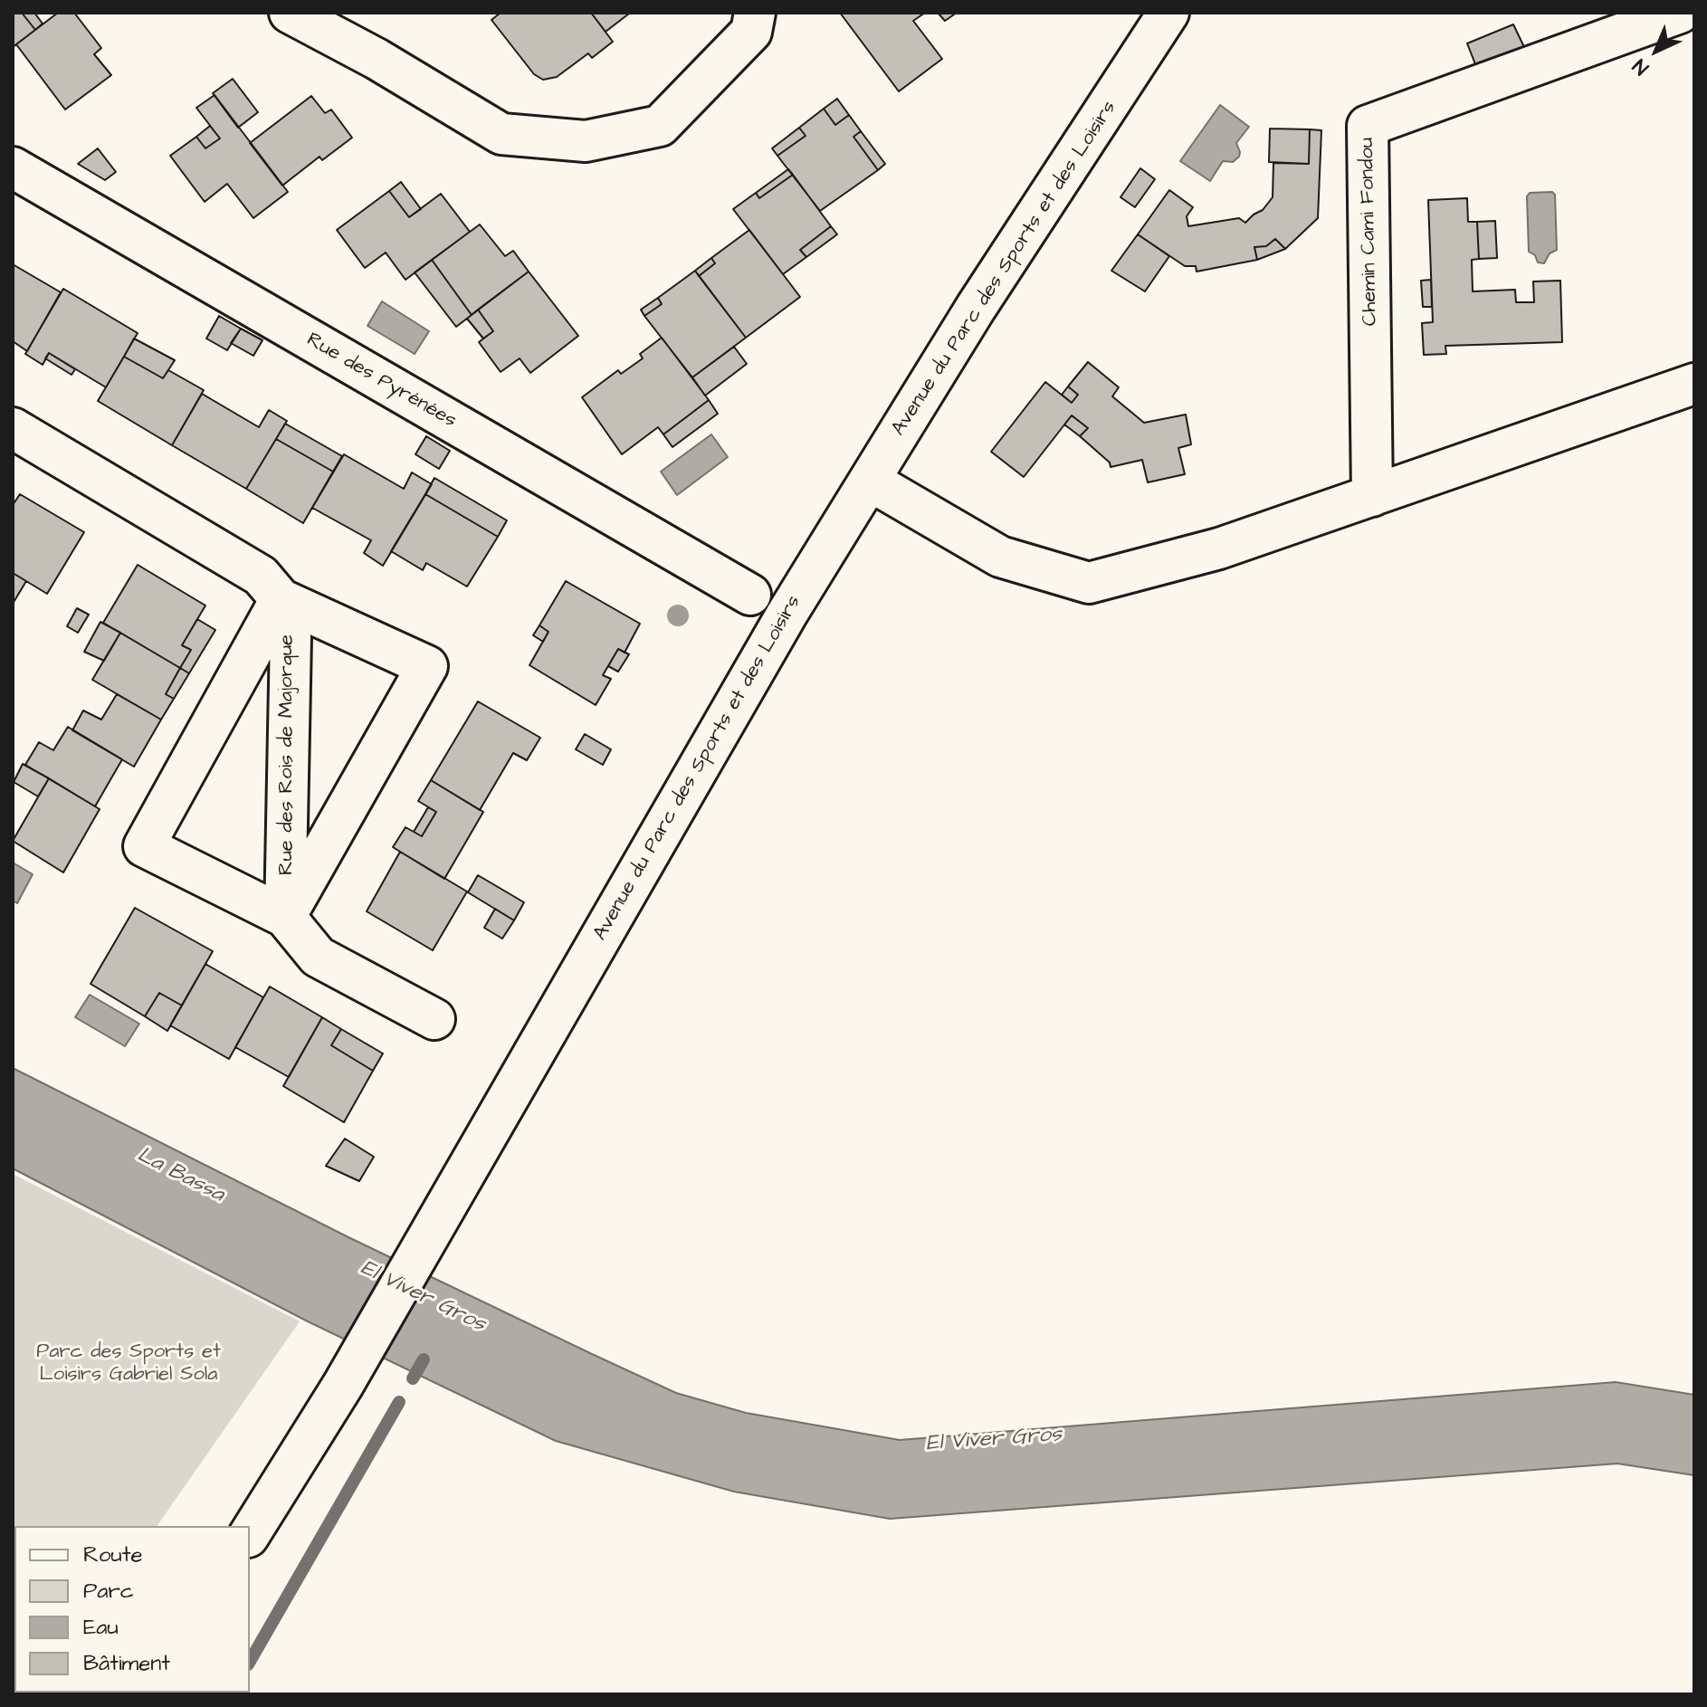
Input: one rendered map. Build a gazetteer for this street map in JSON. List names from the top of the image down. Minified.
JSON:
{"streets":{"street":["Chemin Cami Fondou","Avenue du Parc des Sports et des Loisirs","Rue des Pyrénées","Rue des Rois de Majorque"]},"water":["La Bassa","El Viver Gros"],"parks":["Parc des Sports et Loisirs Gabriel Sola"],"legend":["Route","Parc","Eau","Bâtiment"],"north":"bottom left"}
